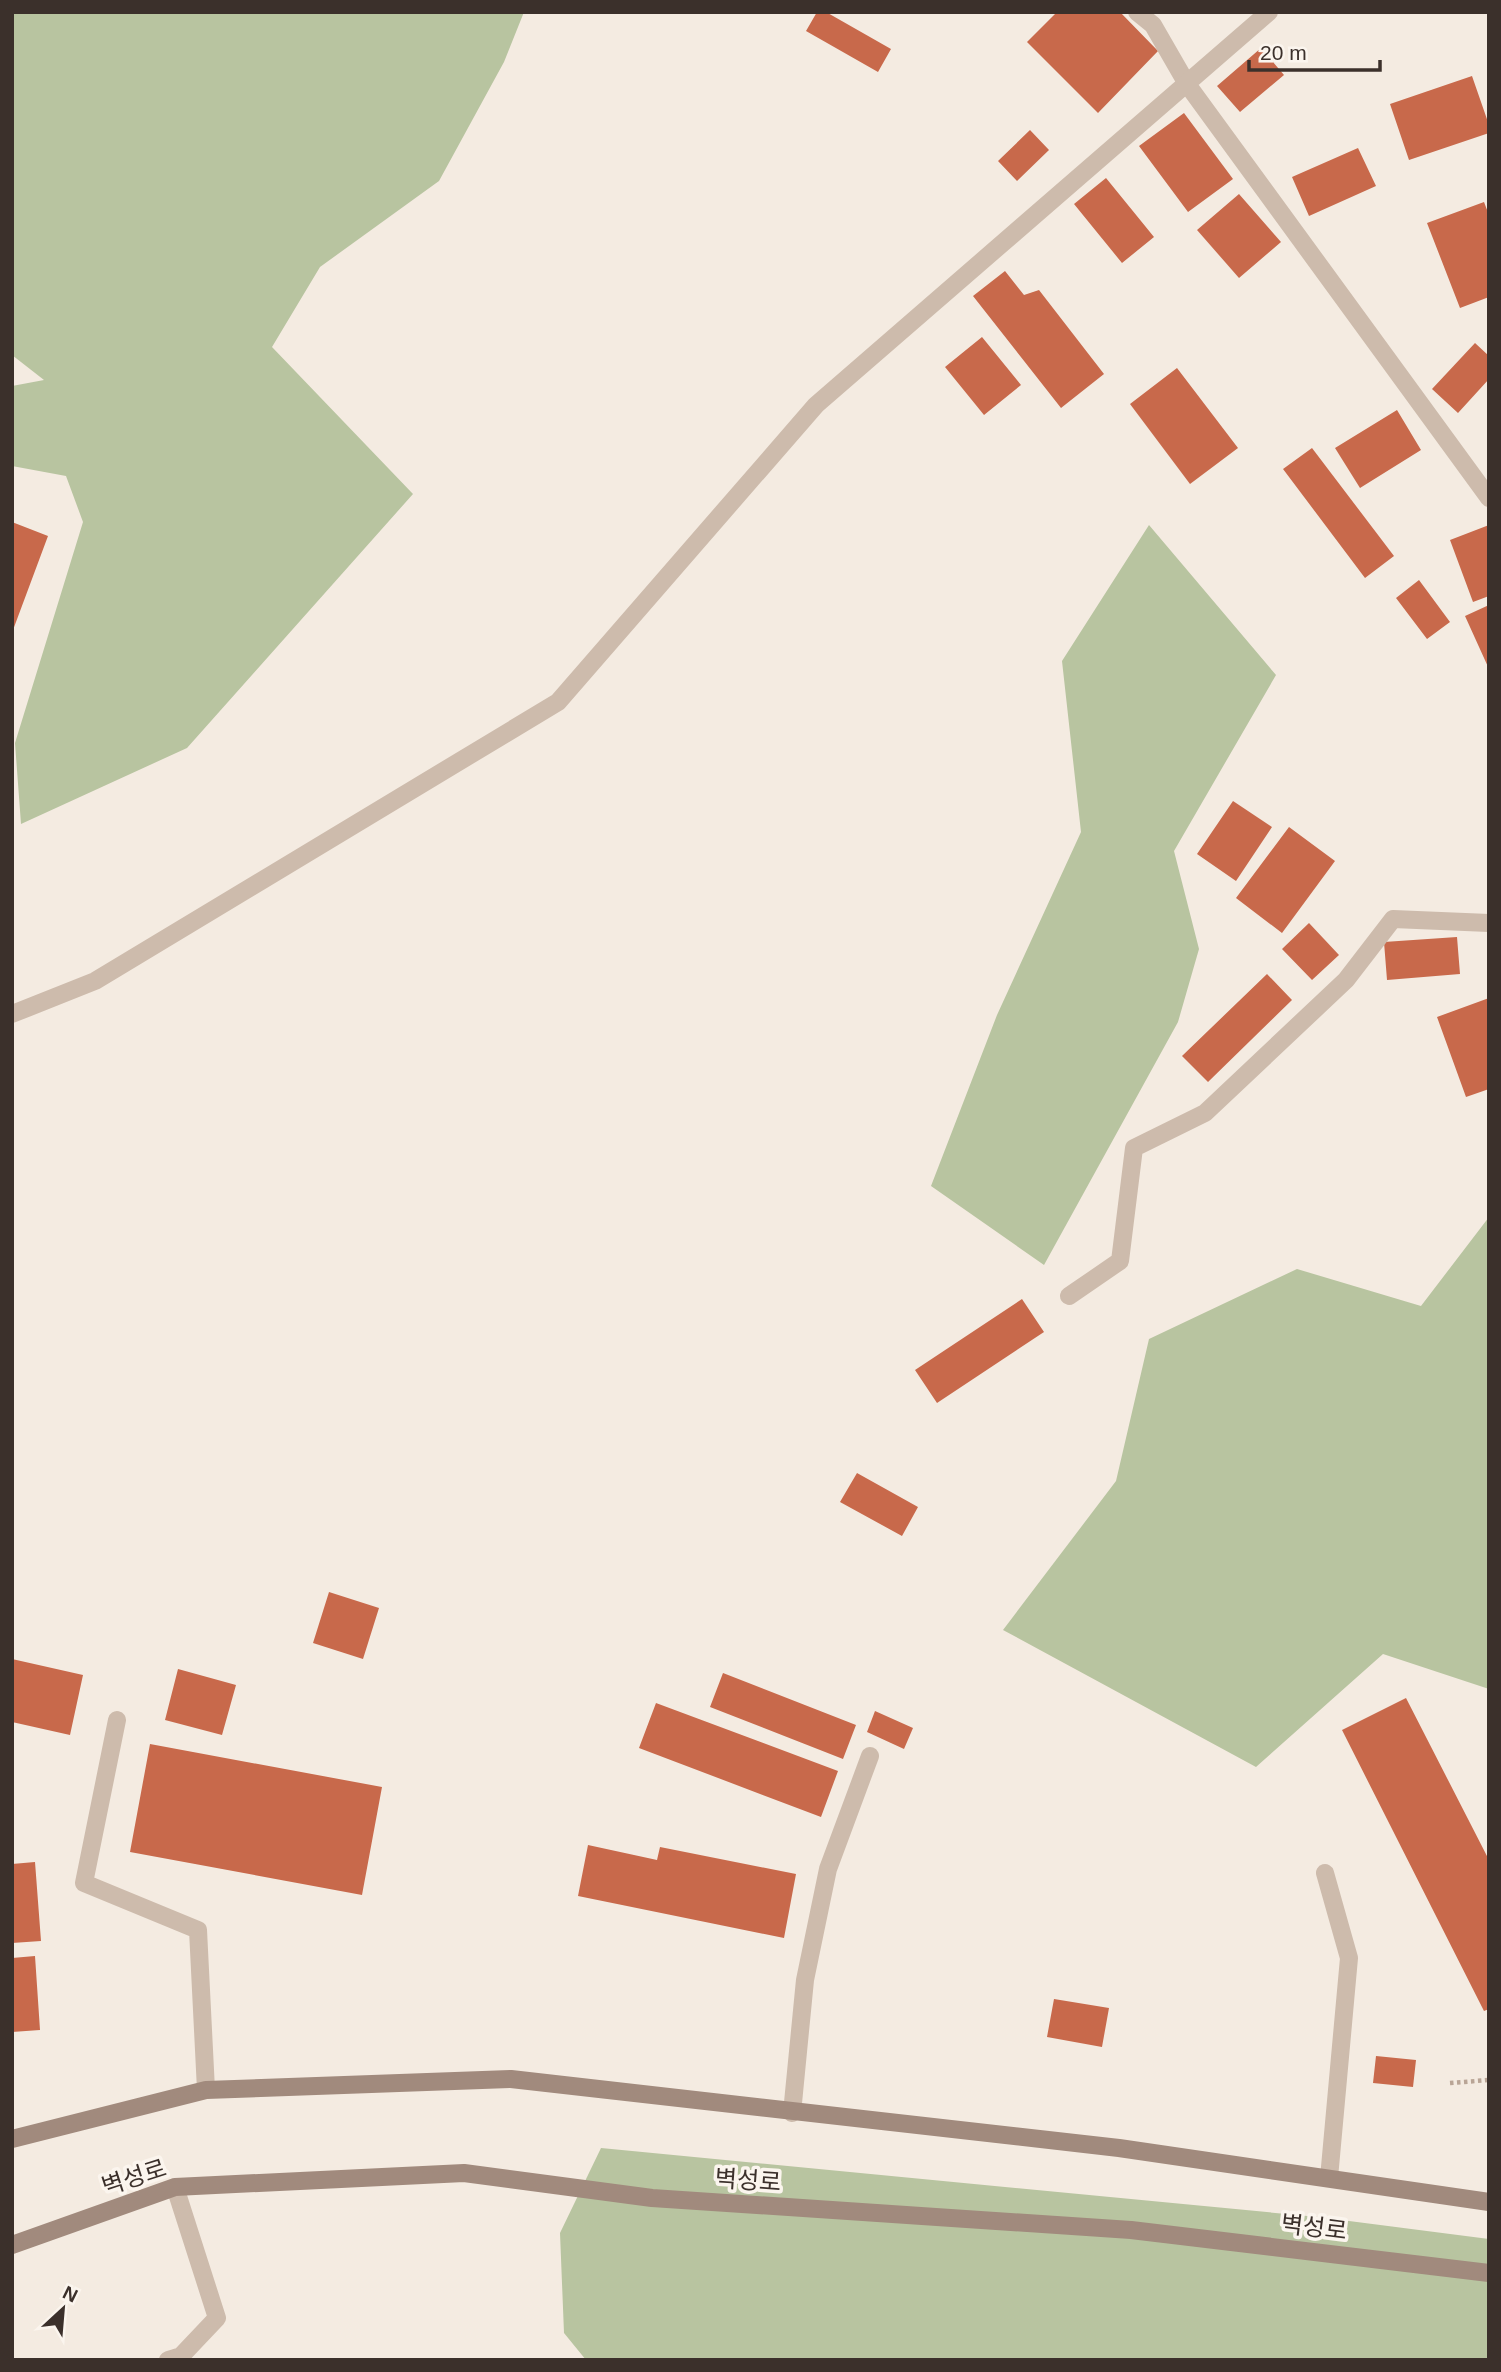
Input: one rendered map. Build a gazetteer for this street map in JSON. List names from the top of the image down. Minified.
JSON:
{"streets":{"main road":["벽성로"]},"scale_bar":"20 m","north":"top right"}
